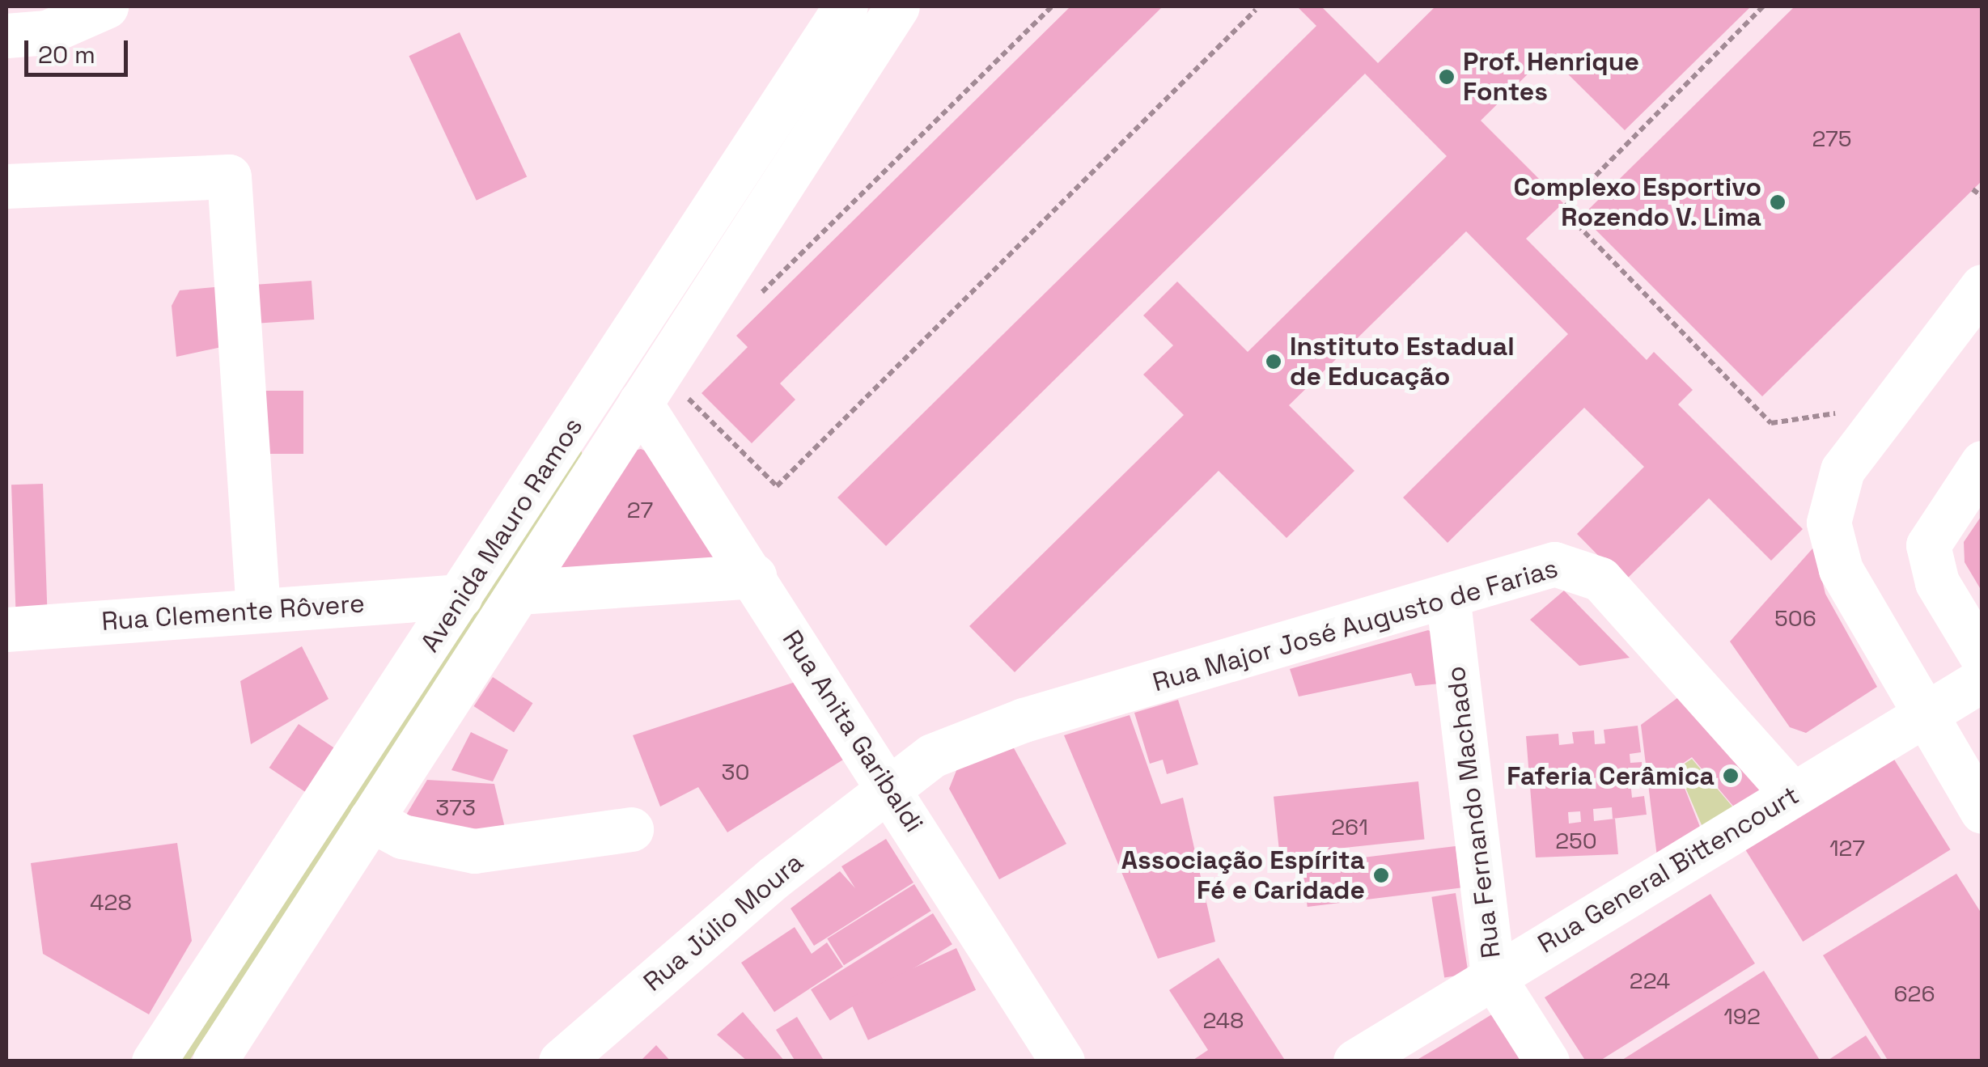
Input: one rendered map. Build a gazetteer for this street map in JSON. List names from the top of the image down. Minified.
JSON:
{"streets":{"street":["Avenida Mauro Ramos","Rua Clemente Rôvere","Rua Major José Augusto de Farias","Rua Anita Garibaldi","Rua Fernando Machado","Rua General Bittencourt","Rua Júlio Moura"]},"crossings":[["Avenida Mauro Ramos","Rua Clemente Rôvere"],["Avenida Mauro Ramos","Rua Anita Garibaldi"],["Rua Major José Augusto de Farias","Rua Anita Garibaldi"],["Rua Major José Augusto de Farias","Rua Fernando Machado"],["Rua Major José Augusto de Farias","Rua General Bittencourt"],["Rua Major José Augusto de Farias","Rua Júlio Moura"],["Rua Anita Garibaldi","Rua Júlio Moura"],["Rua Fernando Machado","Rua General Bittencourt"]],"places":["Prof. Henrique Fontes","Complexo Esportivo Rozendo V. Lima","Instituto Estadual de Educação","Faferia Cerâmica","Associação Espírita Fé e Caridade"],"house_numbers":["275","27","506","30","373","261","250","127","428","224","626","192","248"],"scale_bar":"20 m"}
